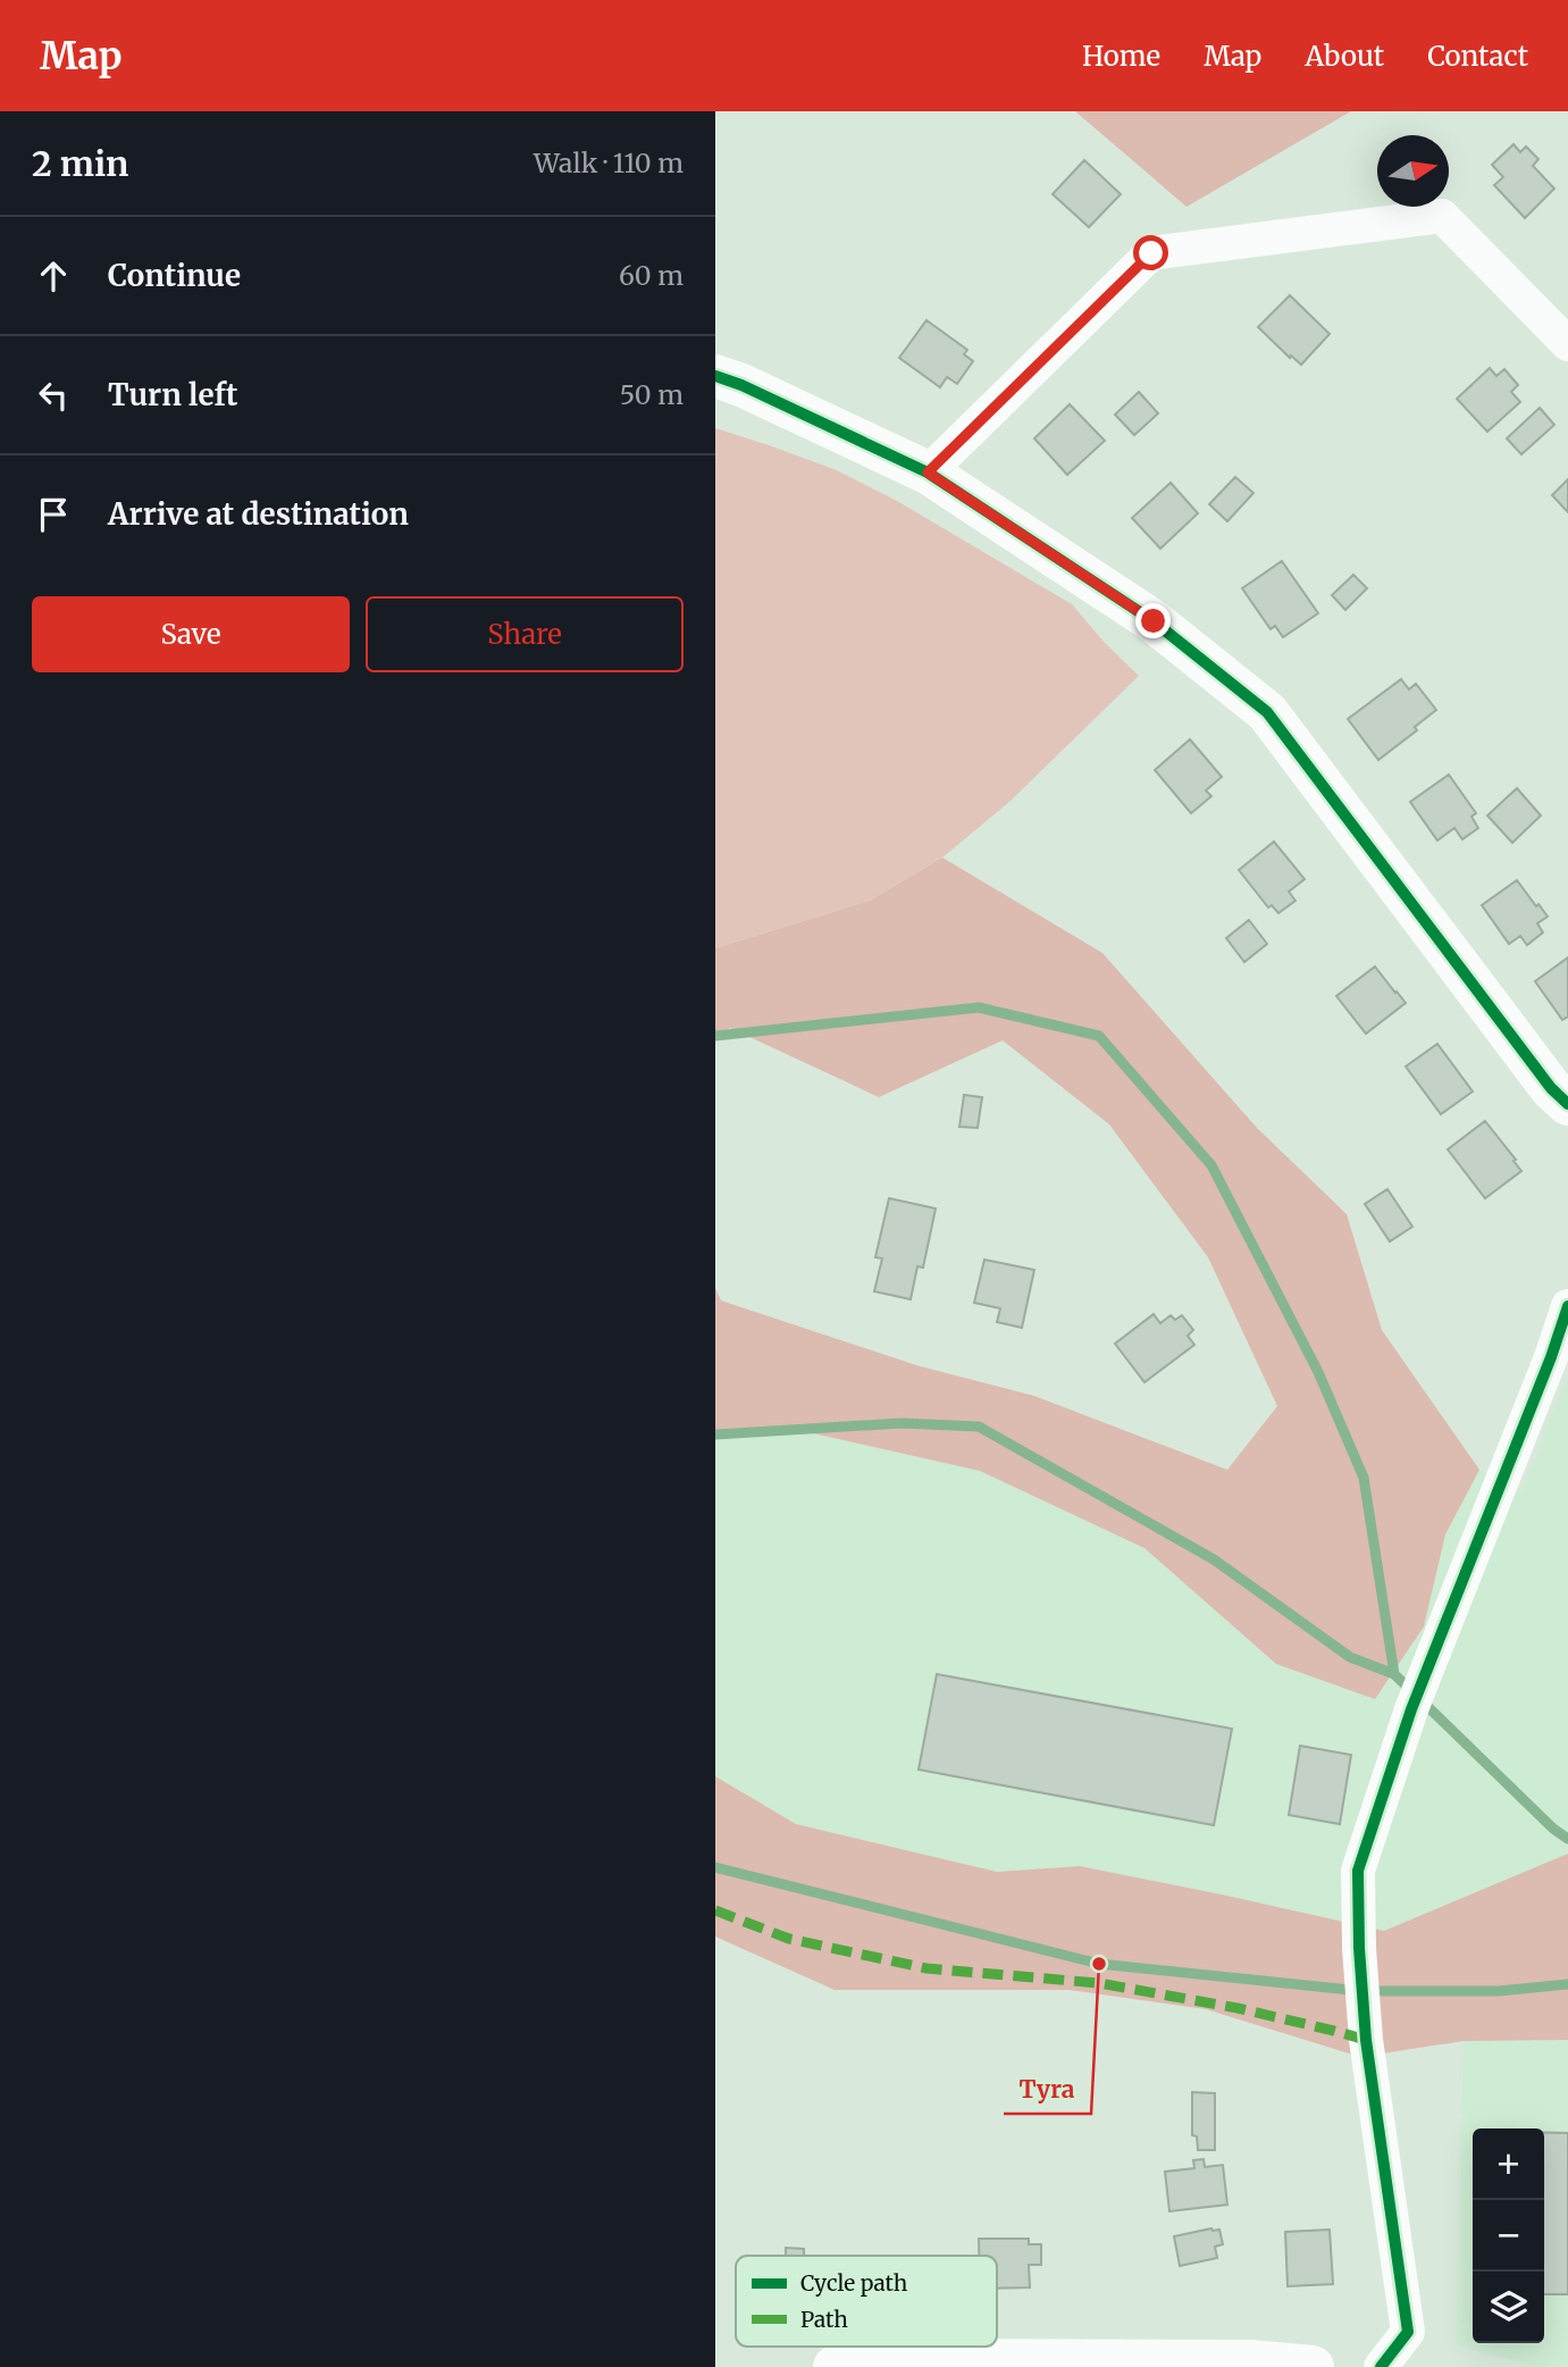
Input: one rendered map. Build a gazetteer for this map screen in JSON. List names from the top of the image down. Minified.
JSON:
{"places":["Tyra"],"legend":["Cycle path","Path"],"north":"right","page":{"header":"Map","nav":["Home","Map","About","Contact"],"heading":["2 min","Walk · 110 m"],"list":[["Continue","60 m"],["Turn left","50 m"],"Arrive at destination"],"buttons":["Save","Share"],"map_buttons":["+","−"]}}
